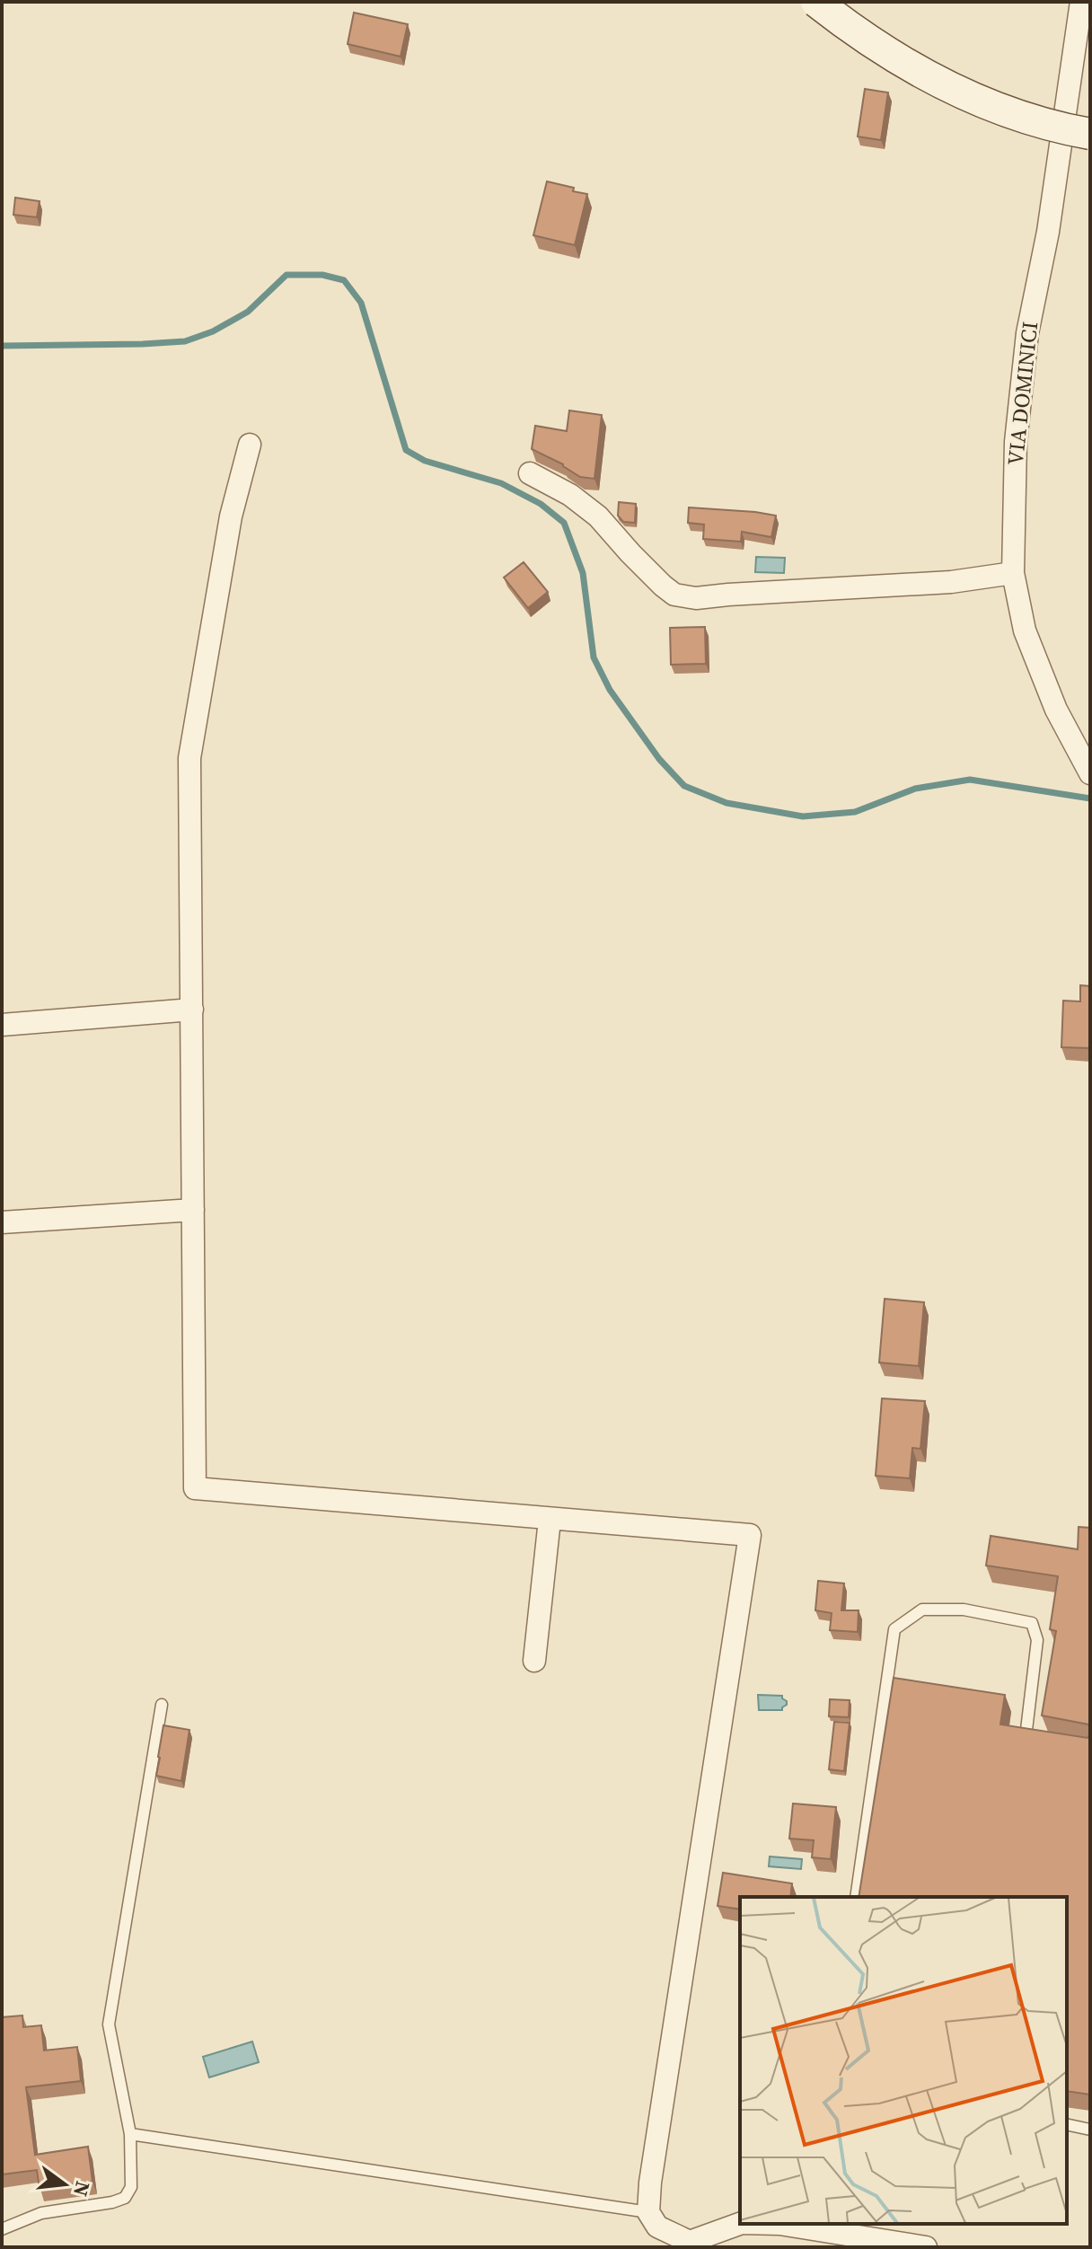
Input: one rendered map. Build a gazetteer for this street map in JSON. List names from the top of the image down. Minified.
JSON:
{"streets":{"street":["VIA DOMINICI"]},"north":"right"}
